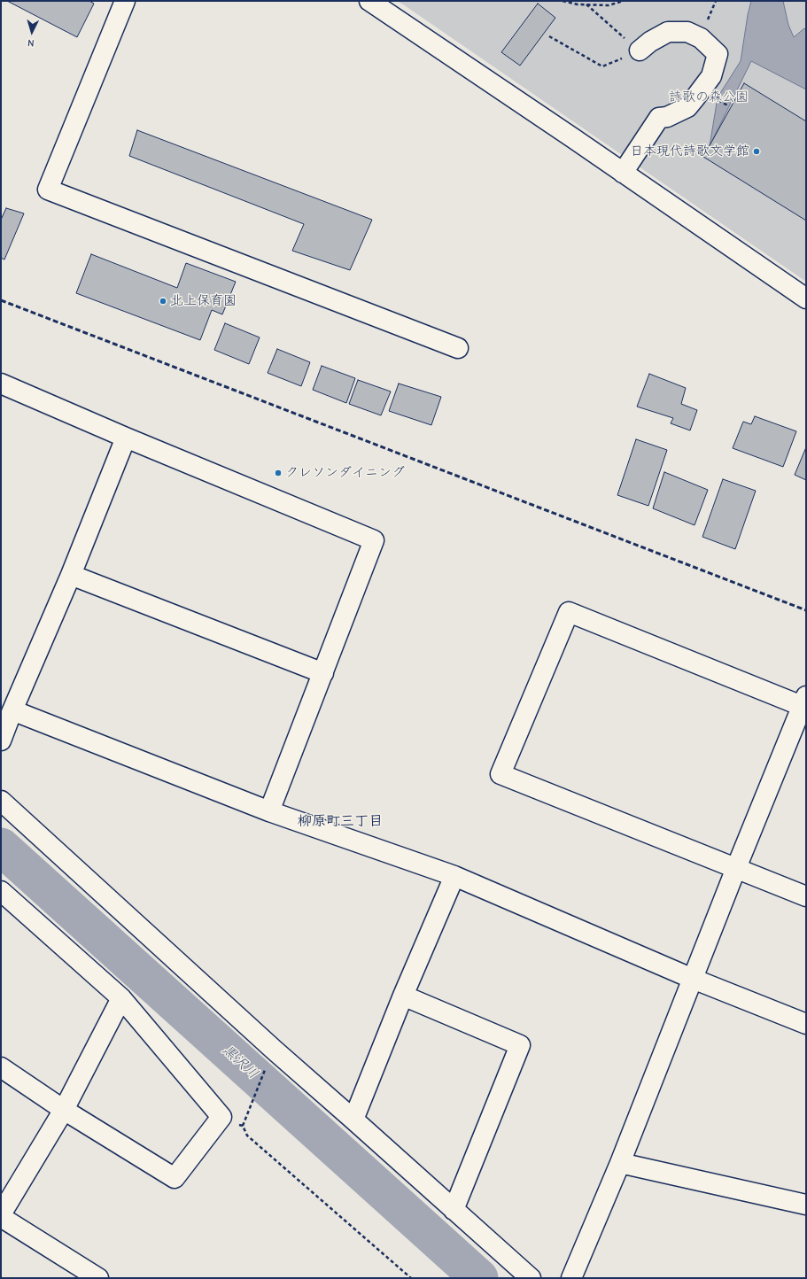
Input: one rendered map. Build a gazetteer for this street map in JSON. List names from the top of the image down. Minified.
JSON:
{"districts":["柳原町三丁目"],"water":["黒沢川"],"parks":["詩歌の森公園"],"places":["日本現代詩歌文学館","北上保育園","クレソンダイニング"],"north":"bottom"}
